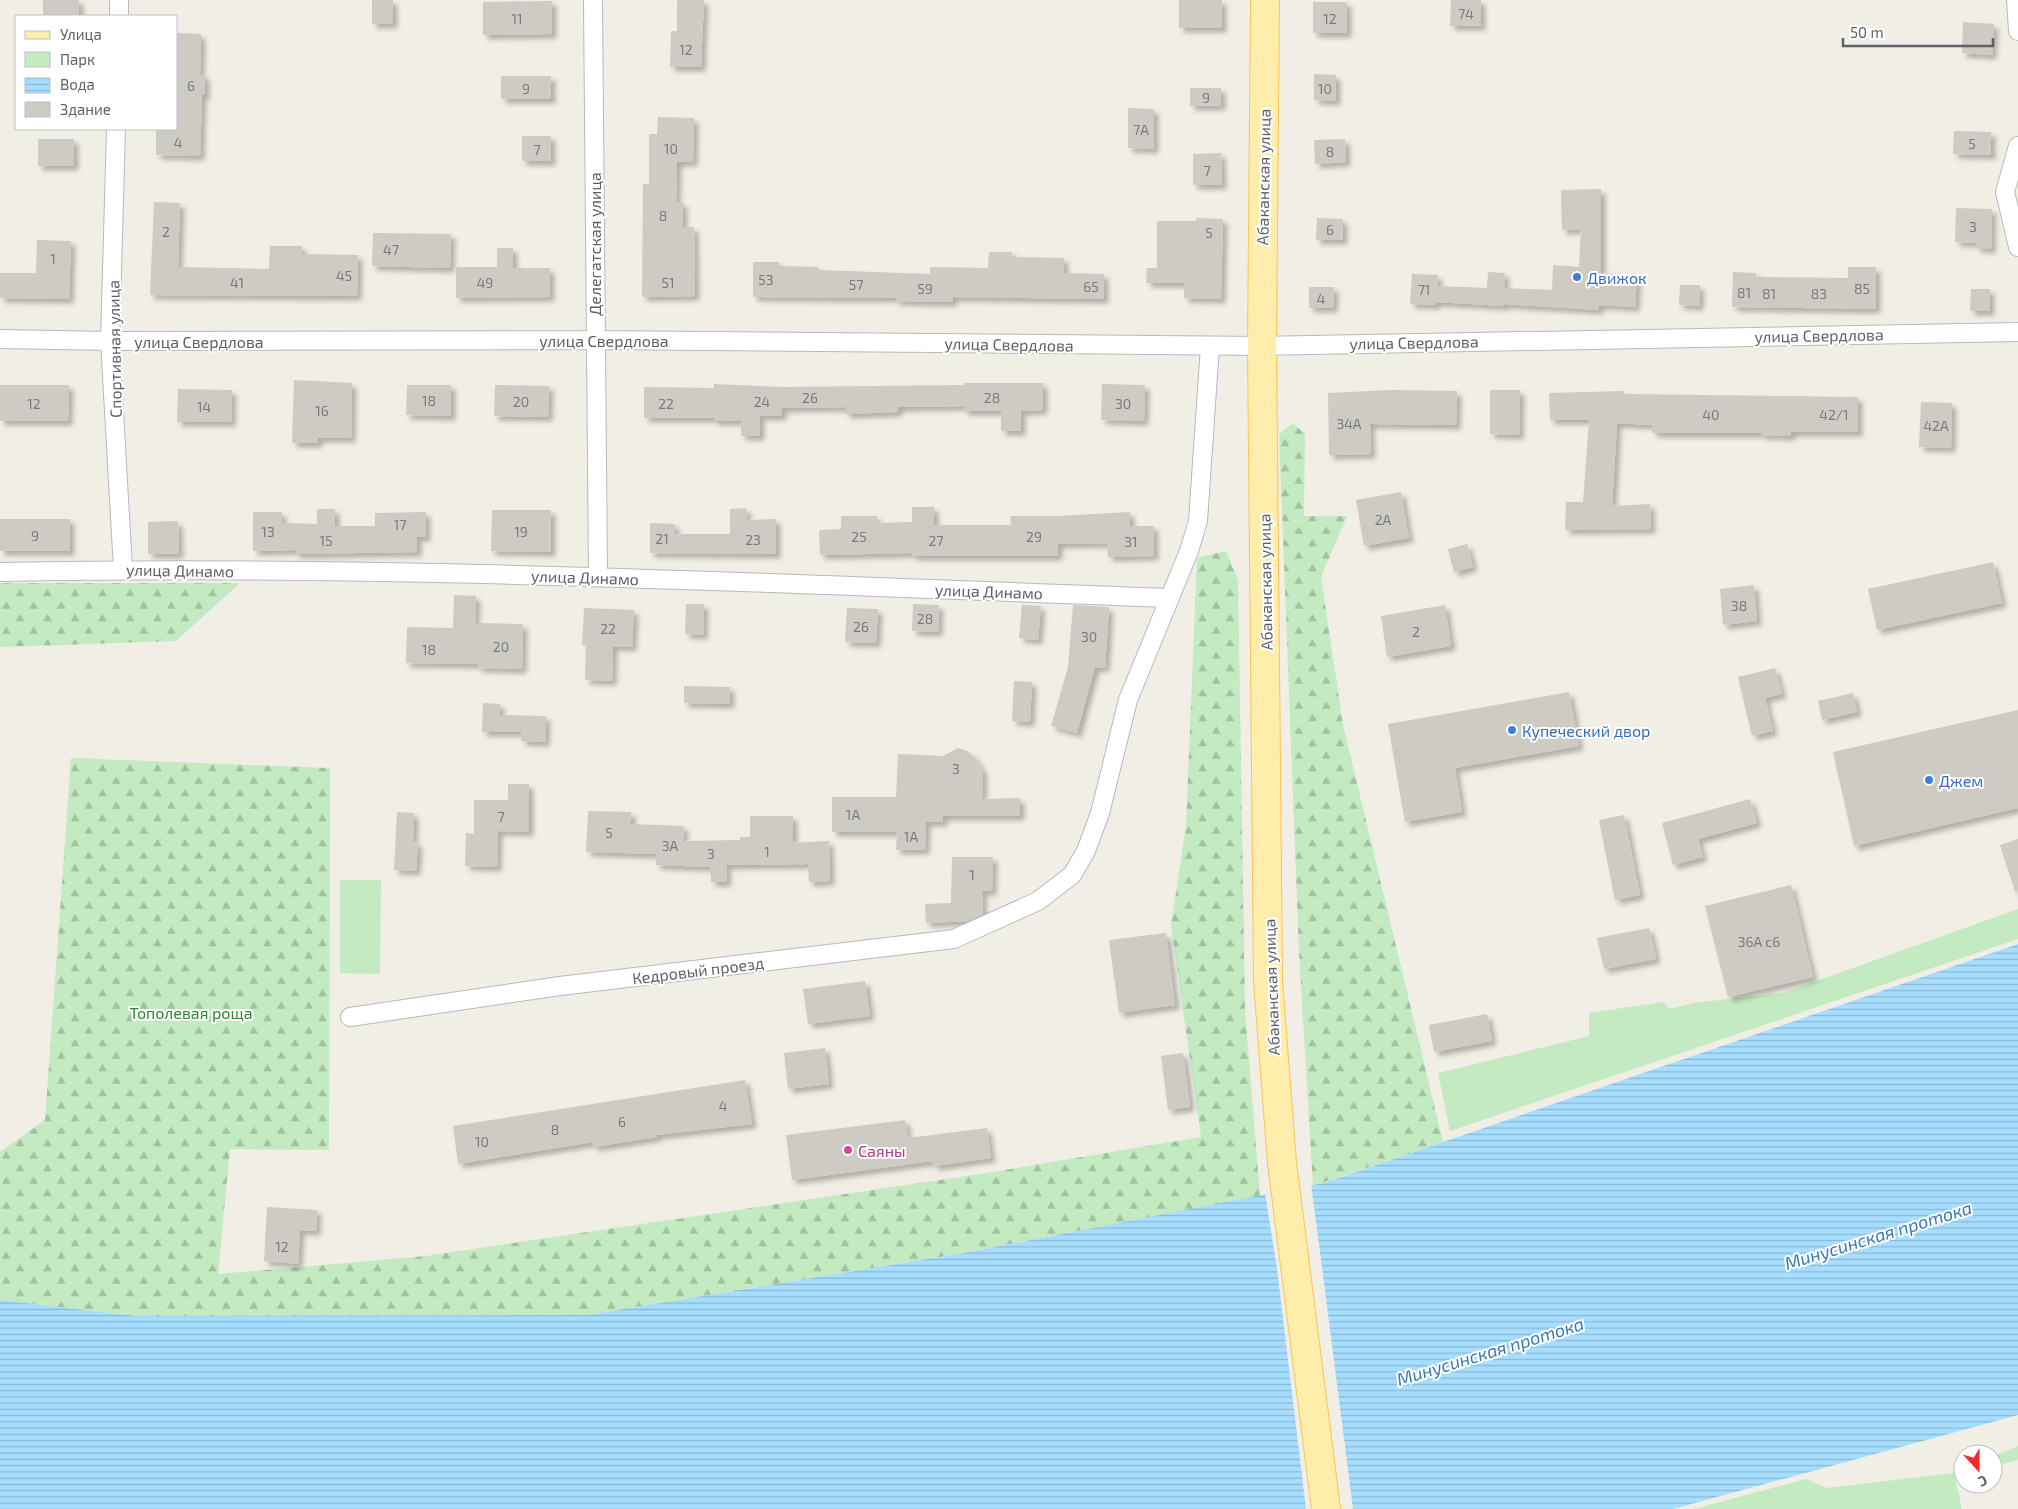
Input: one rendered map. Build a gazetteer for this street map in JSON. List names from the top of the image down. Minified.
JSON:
{"streets":{"main road":["Абаканская улица"],"street":["Делегатская улица","улица Свердлова","Спортивная улица","улица Динамо","Кедровый проезд"]},"crossings":[["Абаканская улица","улица Свердлова"],["Делегатская улица","улица Свердлова"],["Делегатская улица","улица Динамо"],["улица Свердлова","Спортивная улица"],["Спортивная улица","улица Динамо"],["улица Динамо","Кедровый проезд"]],"water":["Минусинская протока"],"parks":["Тополевая роща"],"places":["Движок","Купеческий двор","Джем","Саяны"],"house_numbers":["74","11","12","12","6","9","10","9","7А","4","5","10","7","8","7","8","3","6","2","5","47","1","45","53","41","49","51","57","65","59","85","71","81","81","83","4","26","28","18","20","24","12","22","30","14","16","40","42/1","34А","42А","2А","17","13","19","9","25","29","21","23","15","27","31","38","28","26","22","2","30","20","18","3","1А","7","5","1А","3А","1","3","1","36А с6","4","6","8","10","12"],"legend":["Улица","Парк","Вода","Здание"],"scale_bar":"50 m","north":"bottom"}
